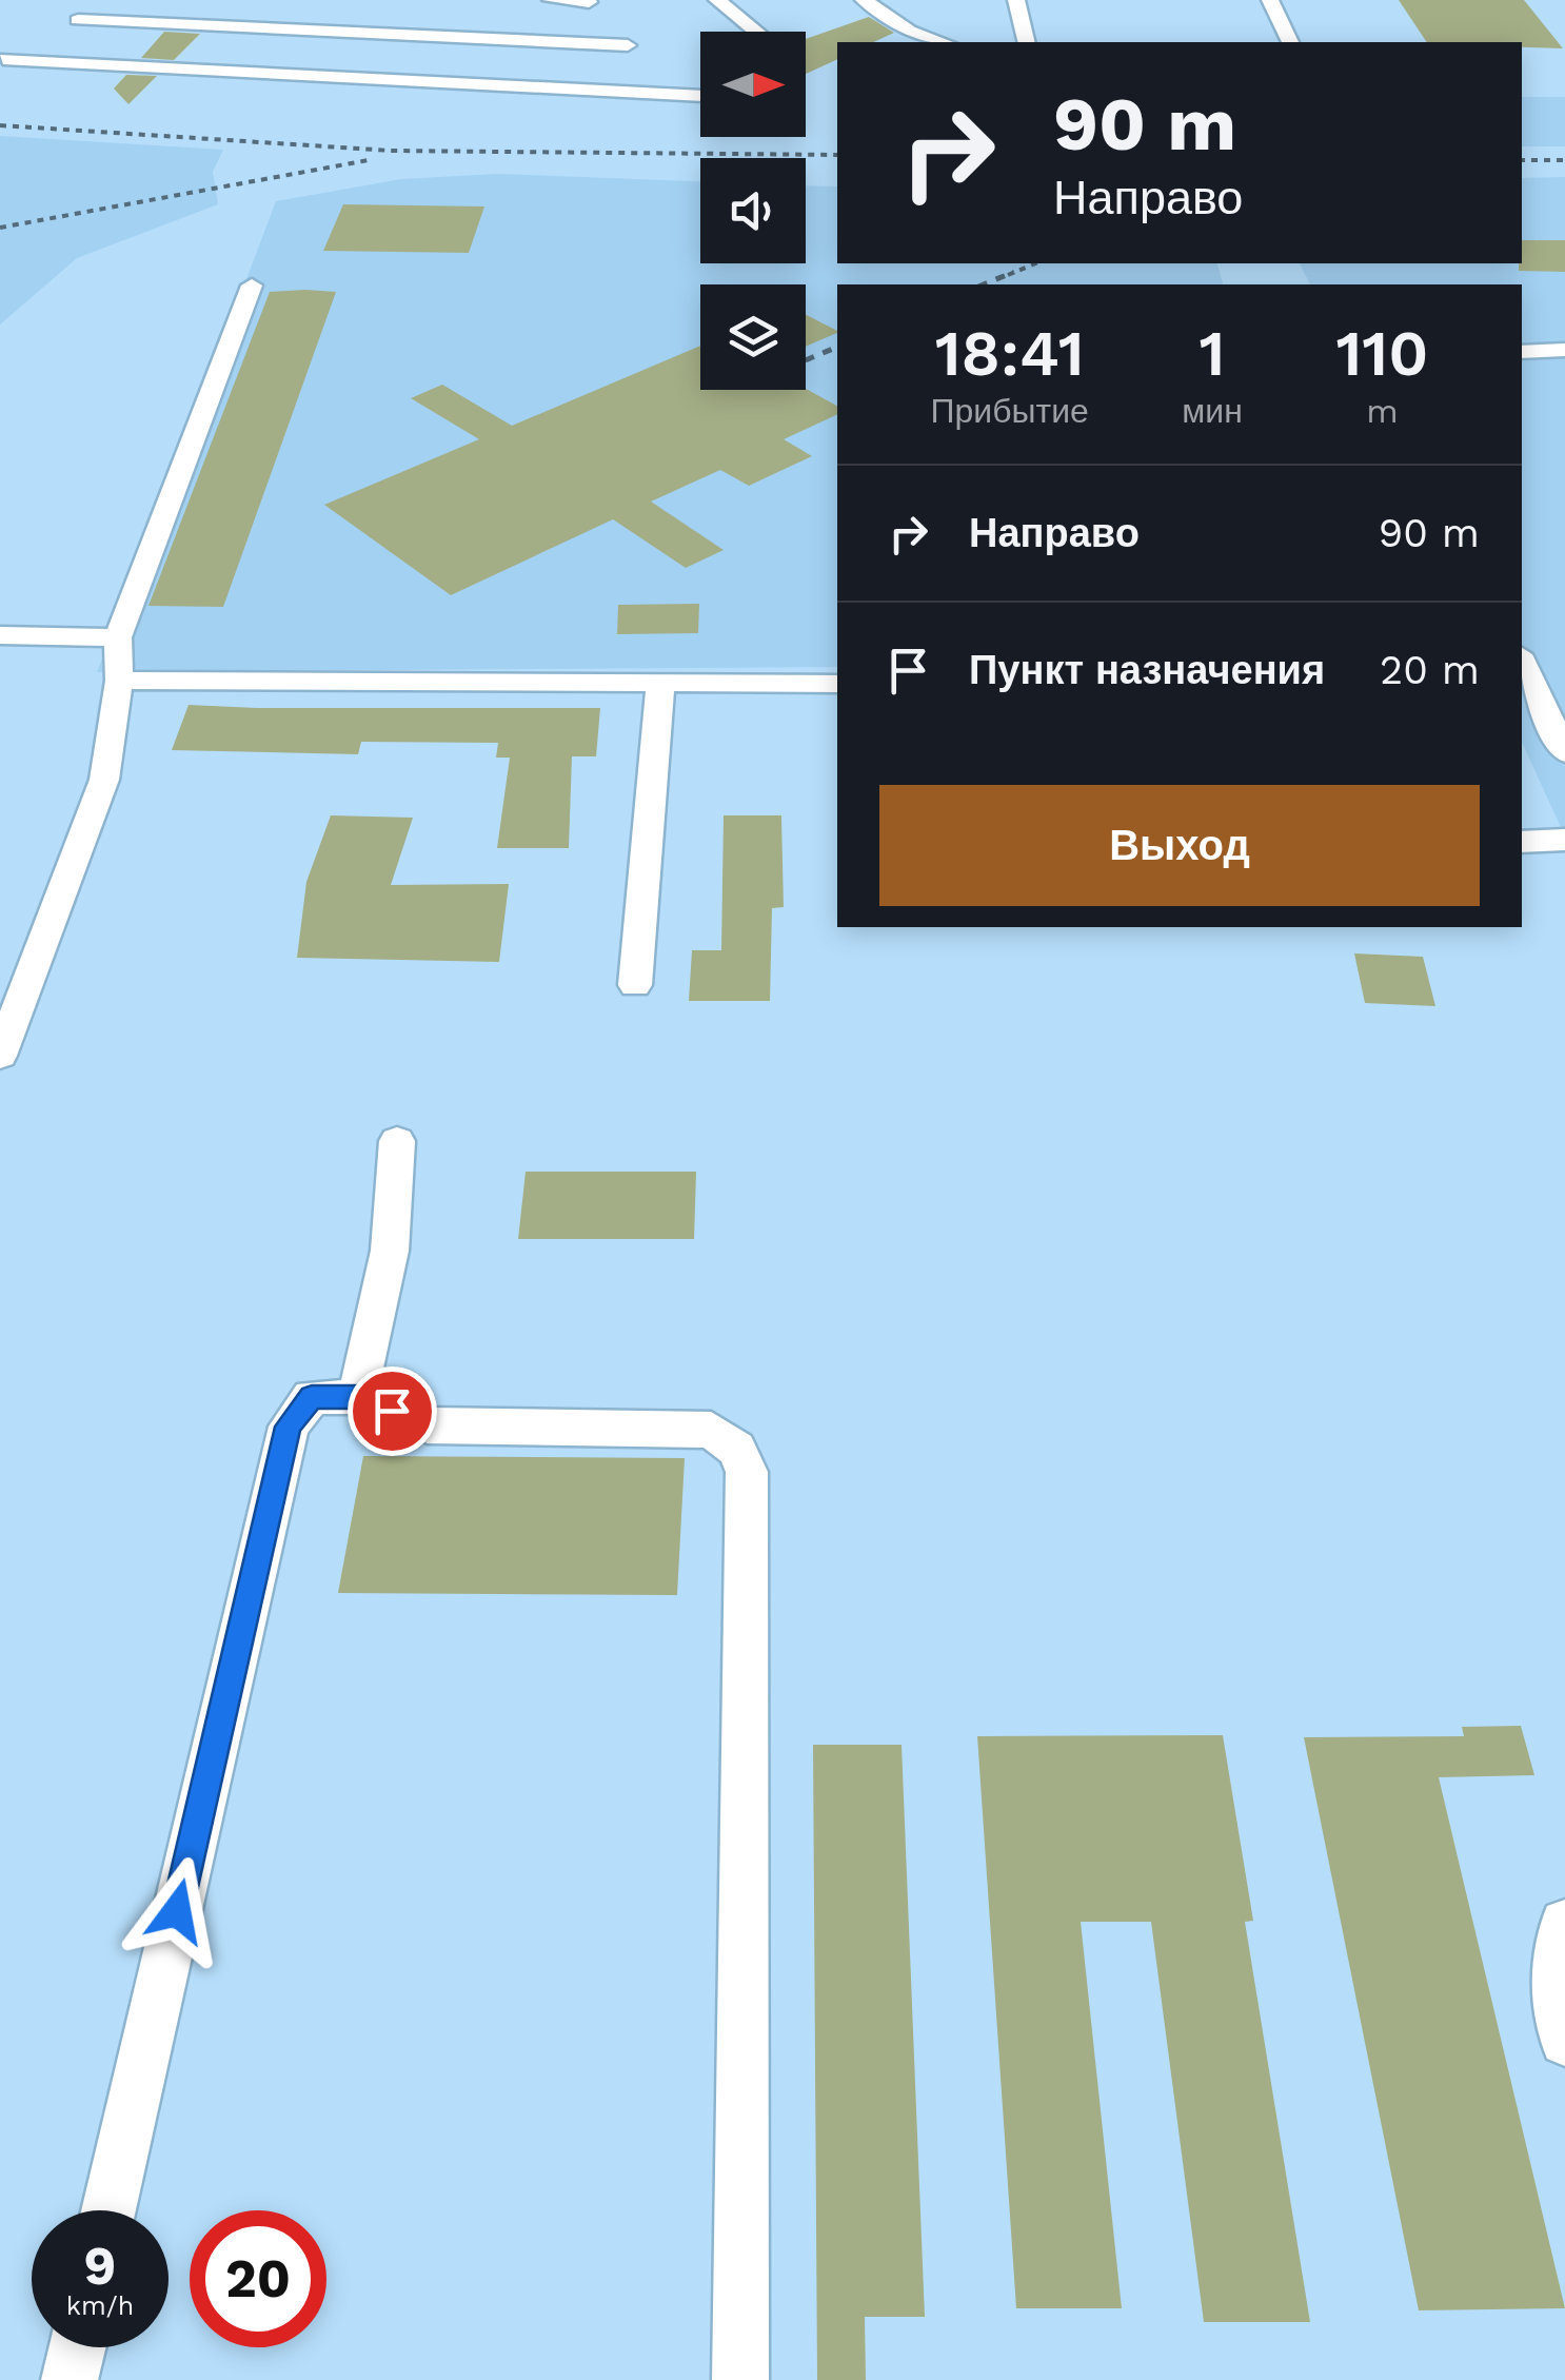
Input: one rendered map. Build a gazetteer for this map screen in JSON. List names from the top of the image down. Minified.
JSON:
{"north":"right","page":{"turn":["90 m","Направо"],"eta":["18:41","Прибытие","1","мин","110","m"],"list":[{"name":"Направо","value":"90 m"},{"name":"Пункт назначения","value":"20 m"}],"buttons":"Выход","speed":"9 km/h","limit":"20"}}
